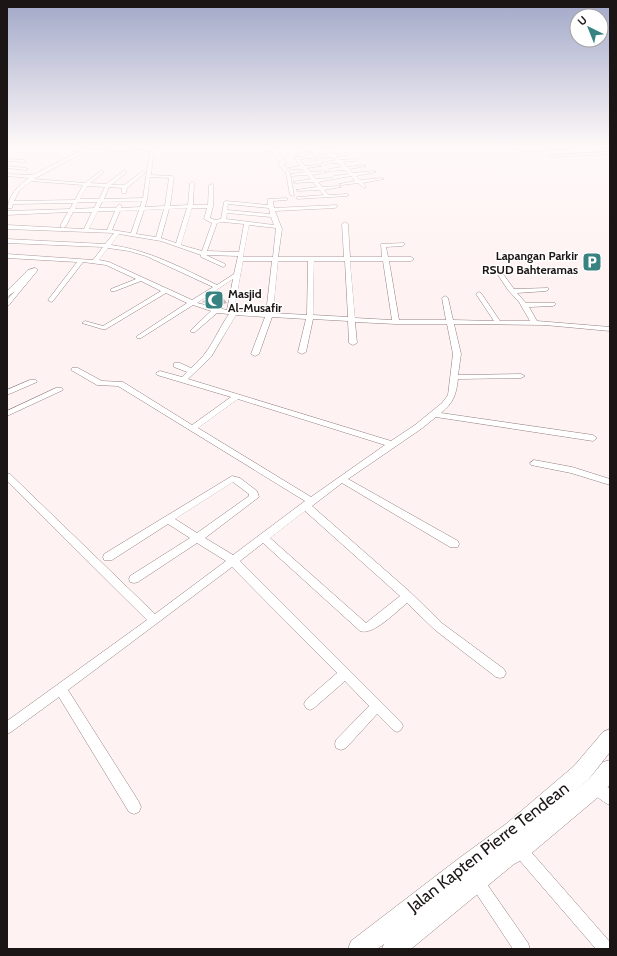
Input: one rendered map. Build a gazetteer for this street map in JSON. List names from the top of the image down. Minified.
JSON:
{"streets":{"highway":["Jalan Kapten Pierre Tendean"]},"places":{"parking":["Lapangan Parkir RSUD Bahteramas"],"mosque":["Masjid Al-Musafir"]},"north":"top left"}
